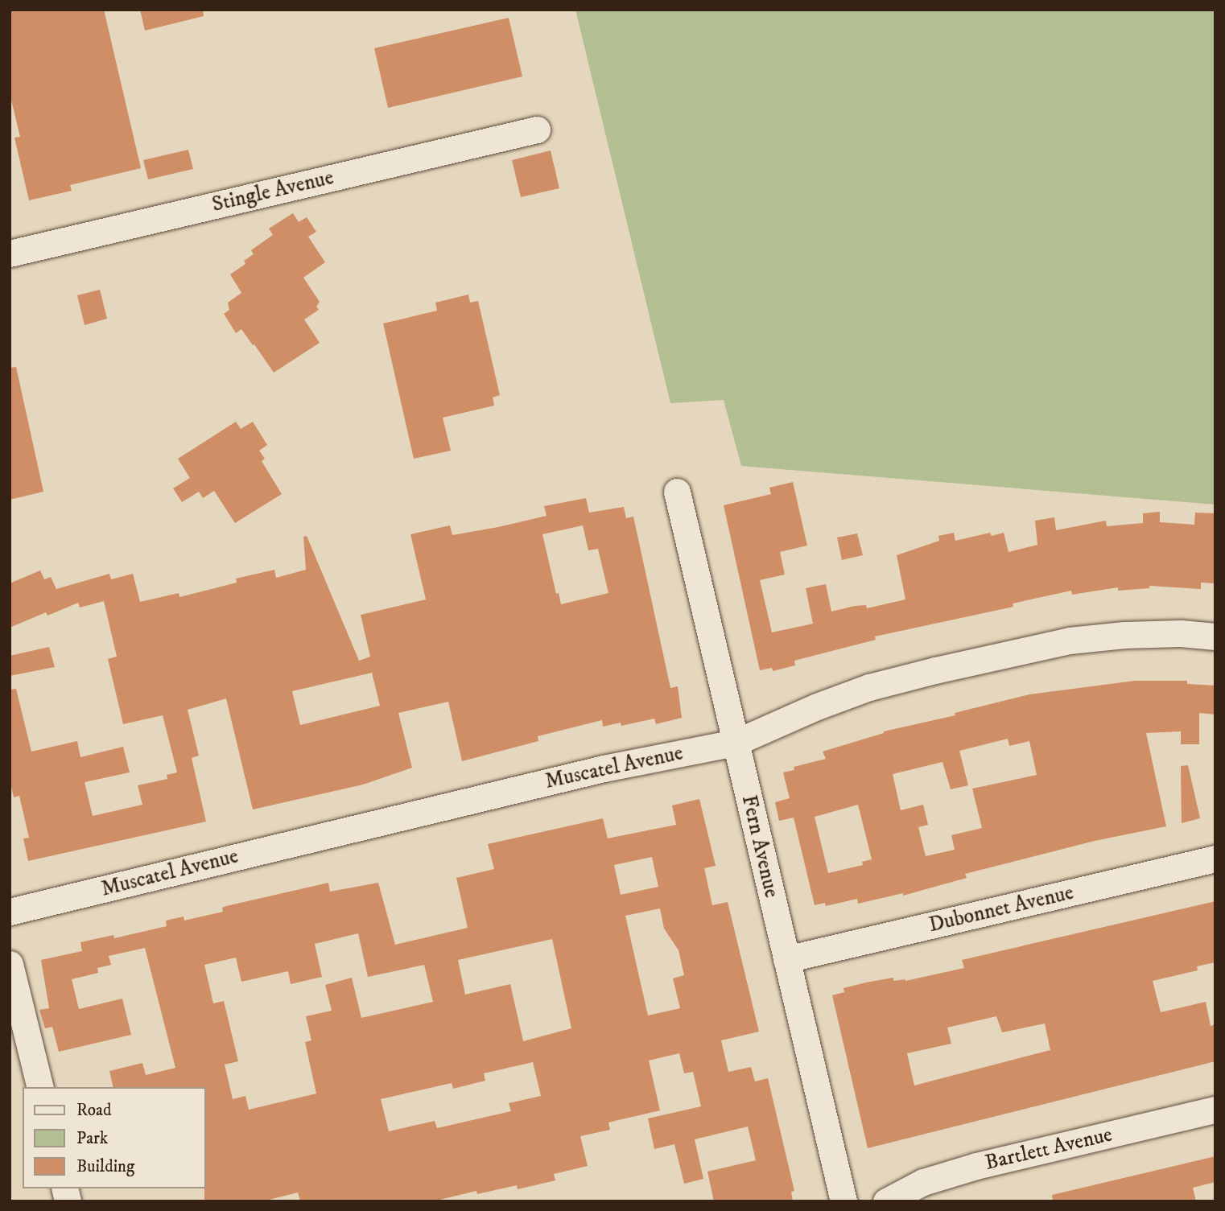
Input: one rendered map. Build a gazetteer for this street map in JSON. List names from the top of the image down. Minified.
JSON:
{"streets":{"street":["Stingle Avenue","Muscatel Avenue","Fern Avenue","Dubonnet Avenue","Bartlett Avenue"]},"crossings":[["Muscatel Avenue","Fern Avenue"],["Fern Avenue","Dubonnet Avenue"]],"legend":["Road","Park","Building"]}
